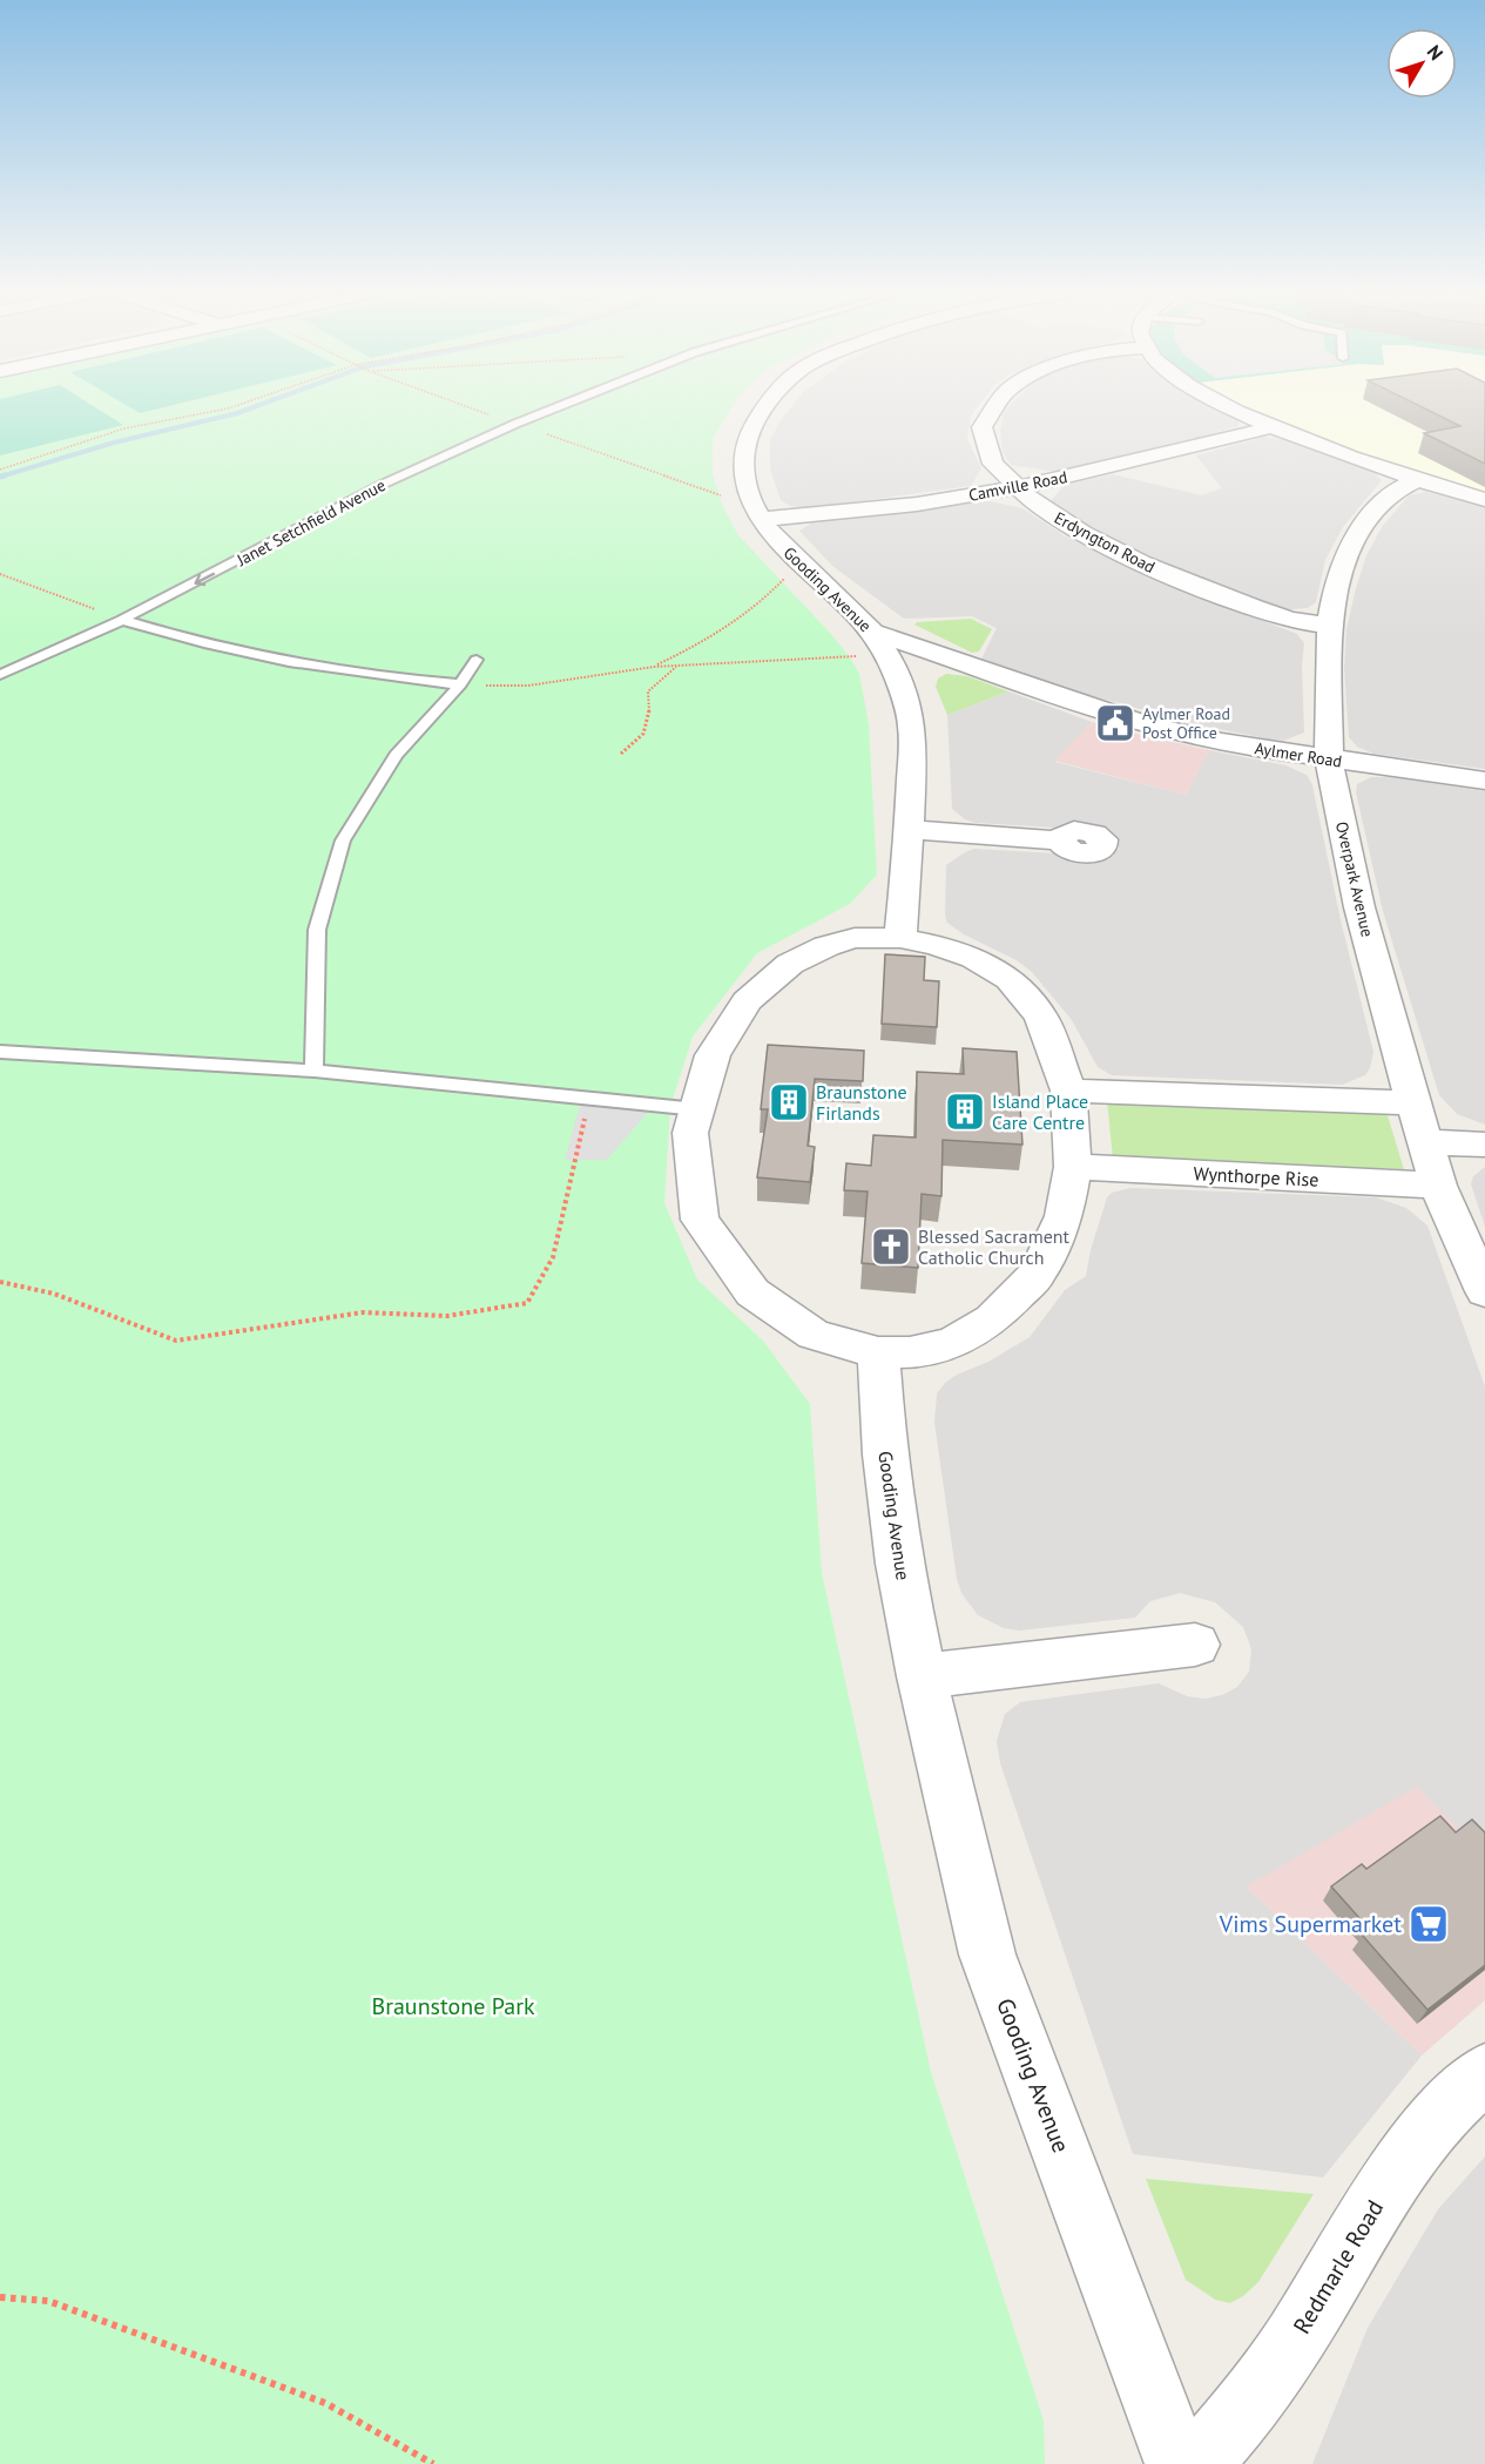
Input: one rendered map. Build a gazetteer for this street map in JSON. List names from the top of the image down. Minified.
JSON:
{"streets":{"street":["Camville Road","Erdyngton Road","Gooding Avenue","Aylmer Road","Overpark Avenue","Wynthorpe Rise","Redmarle Road"],"lane":["Janet Setchfield Avenue"]},"crossings":[["Camville Road","Erdyngton Road"],["Camville Road","Gooding Avenue"],["Erdyngton Road","Overpark Avenue"],["Gooding Avenue","Aylmer Road"],["Aylmer Road","Overpark Avenue"],["Overpark Avenue","Wynthorpe Rise"]],"one_way":["Janet Setchfield Avenue"],"parks":["Braunstone Park"],"places":{"public building":["Aylmer Road Post Office"],"building":["Braunstone Firlands","Island Place Care Centre"],"church":["Blessed Sacrament Catholic Church"],"supermarket":["Vims Supermarket"]},"north":"top right"}
